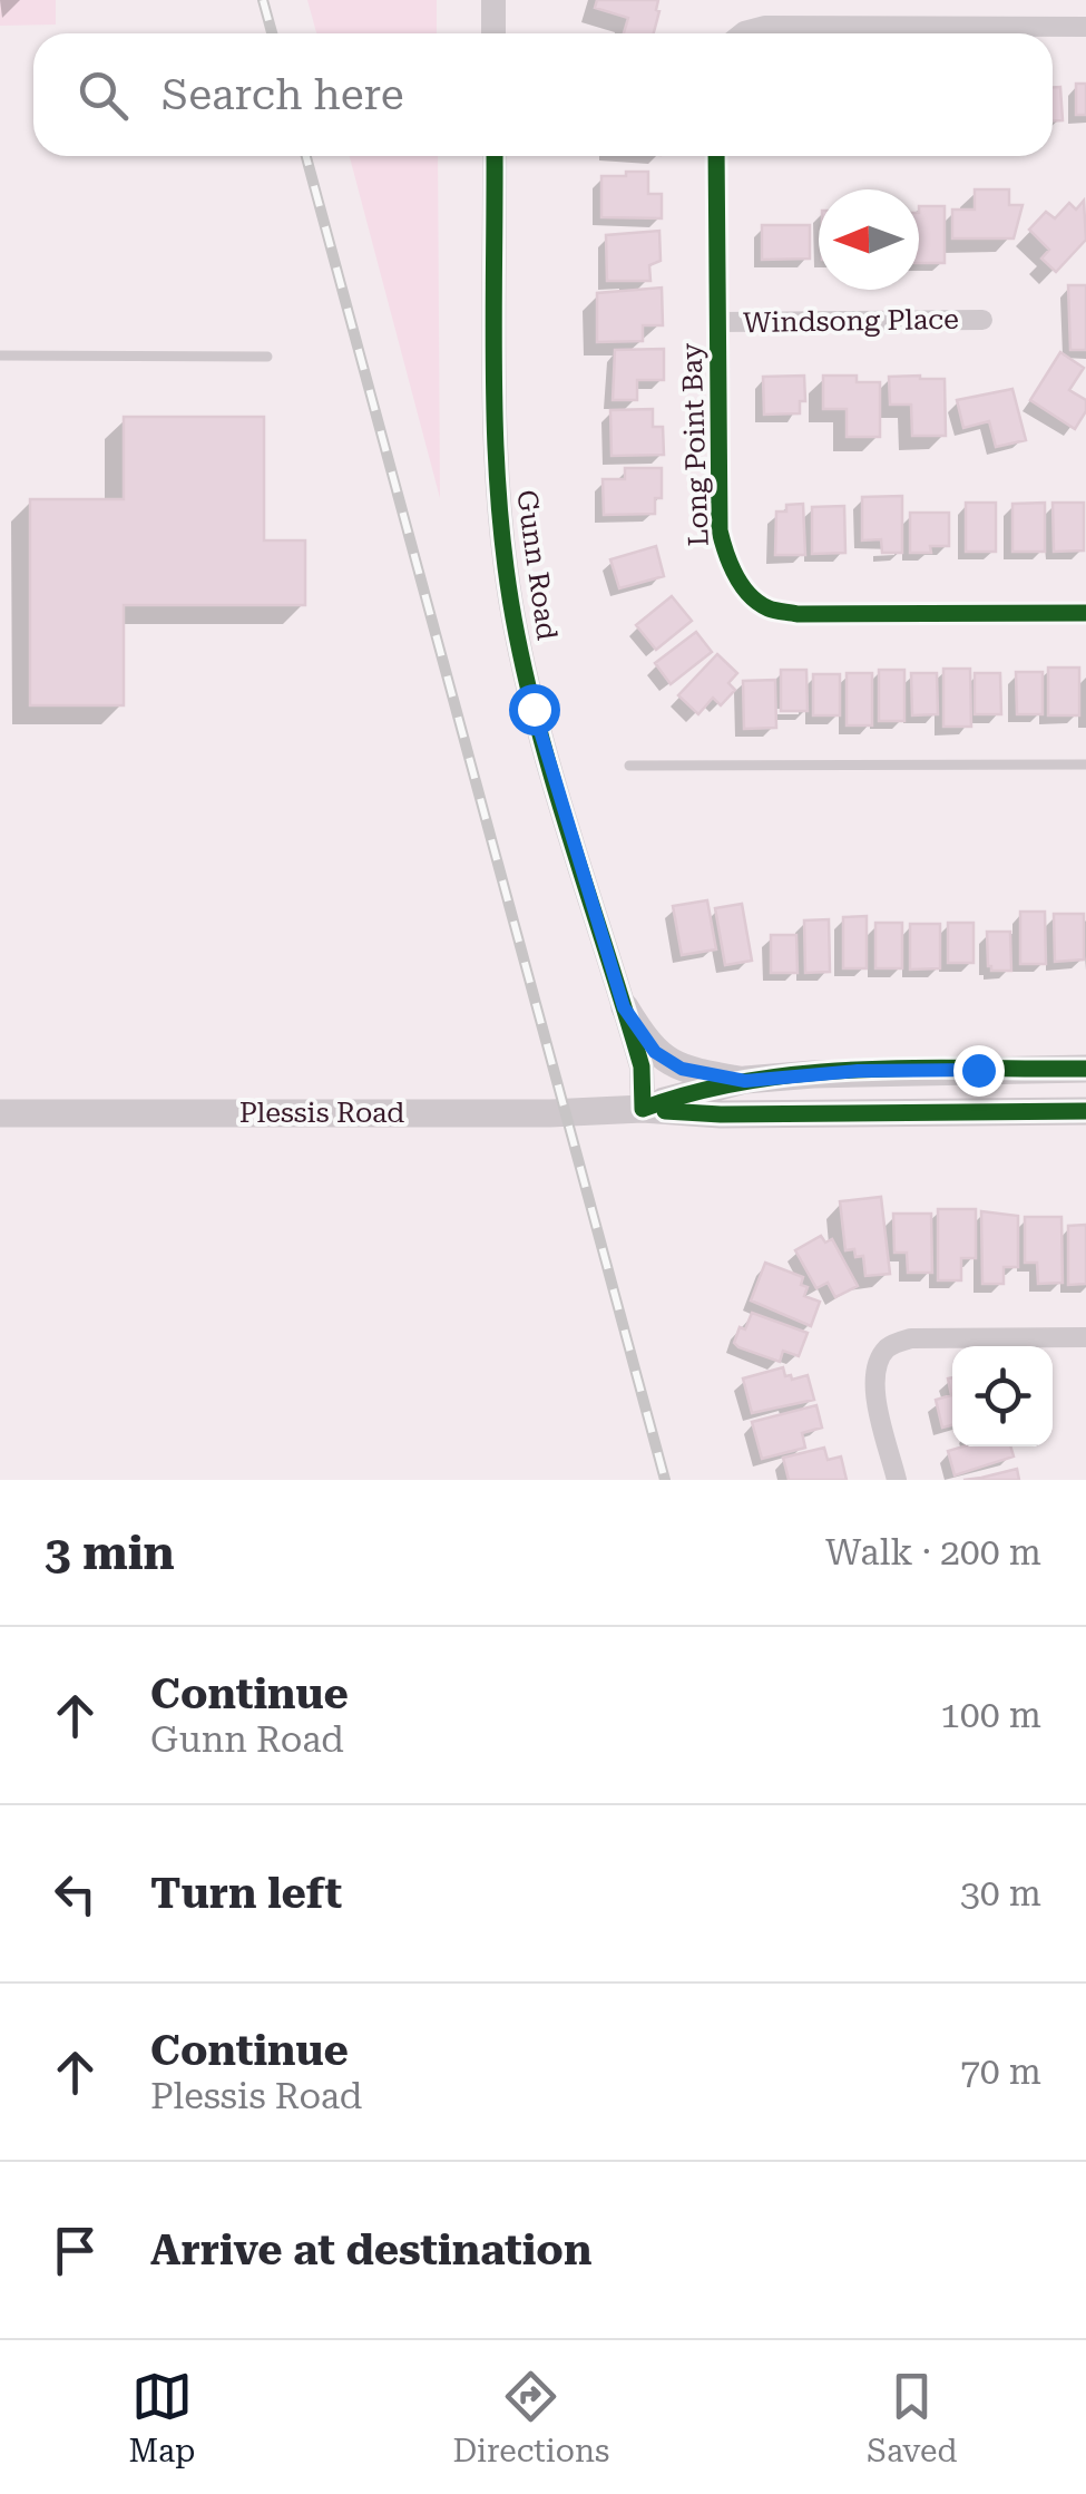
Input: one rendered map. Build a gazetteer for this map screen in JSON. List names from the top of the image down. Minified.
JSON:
{"streets":{"main road":["Plessis Road"],"street":["Windsong Place","Long Point Bay","Gunn Road"]},"crossings":[["Windsong Place","Long Point Bay"],["Gunn Road","Plessis Road"]],"north":"left","page":{"search":"Search here","heading":["3 min","Walk · 200 m"],"list":[["Continue","Gunn Road","100 m"],["Turn left","30 m"],["Continue","Plessis Road","70 m"],"Arrive at destination"],"nav":["Map","Directions","Saved"]}}
